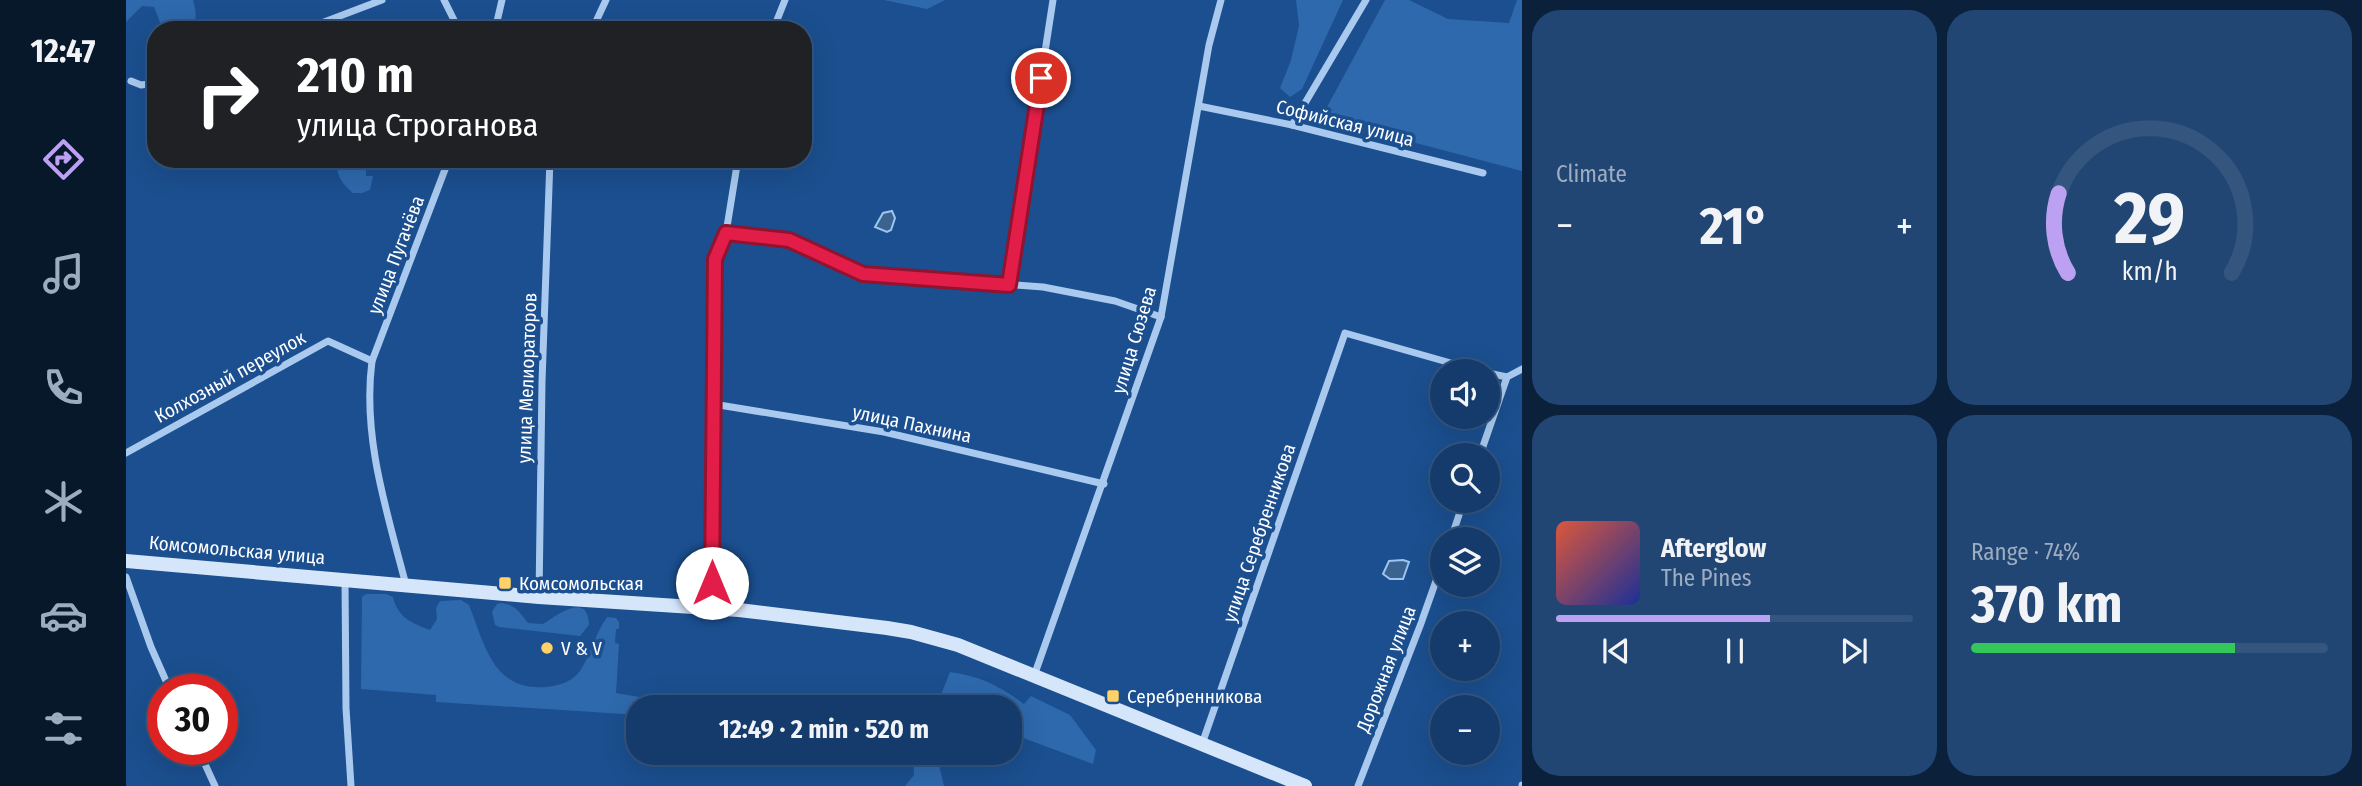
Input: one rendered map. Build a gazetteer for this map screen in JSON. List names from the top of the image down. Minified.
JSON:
{"streets":{"main road":["Комсомольская улица"],"street":["Софийская улица","улица Пугачёва","улица Сюзева","Колхозный переулок","улица Мелиораторов","улица Пахнина","улица Серебренникова","Дорожная улица"]},"crossings":[["Софийская улица","улица Сюзева"],["улица Пугачёва","Колхозный переулок"],["улица Сюзева","улица Пахнина"],["улица Сюзева","Комсомольская улица"],["улица Мелиораторов","Комсомольская улица"],["улица Серебренникова","Комсомольская улица"]],"places":{"transit":["Комсомольская","Серебренникова"],"other":["V & V"]},"page":{"tabs":"12:47","tile":["Climate",["Range · 74%","370 km"]],"turn":["210 m","улица Строганова"],"heat":["−","21°","+"],"map_buttons":["+","−"],"song":["Afterglow","The Pines"],"limit":"30","trip":"12:49 · 2 min · 520 m","gauge":["29","km/h"]}}
